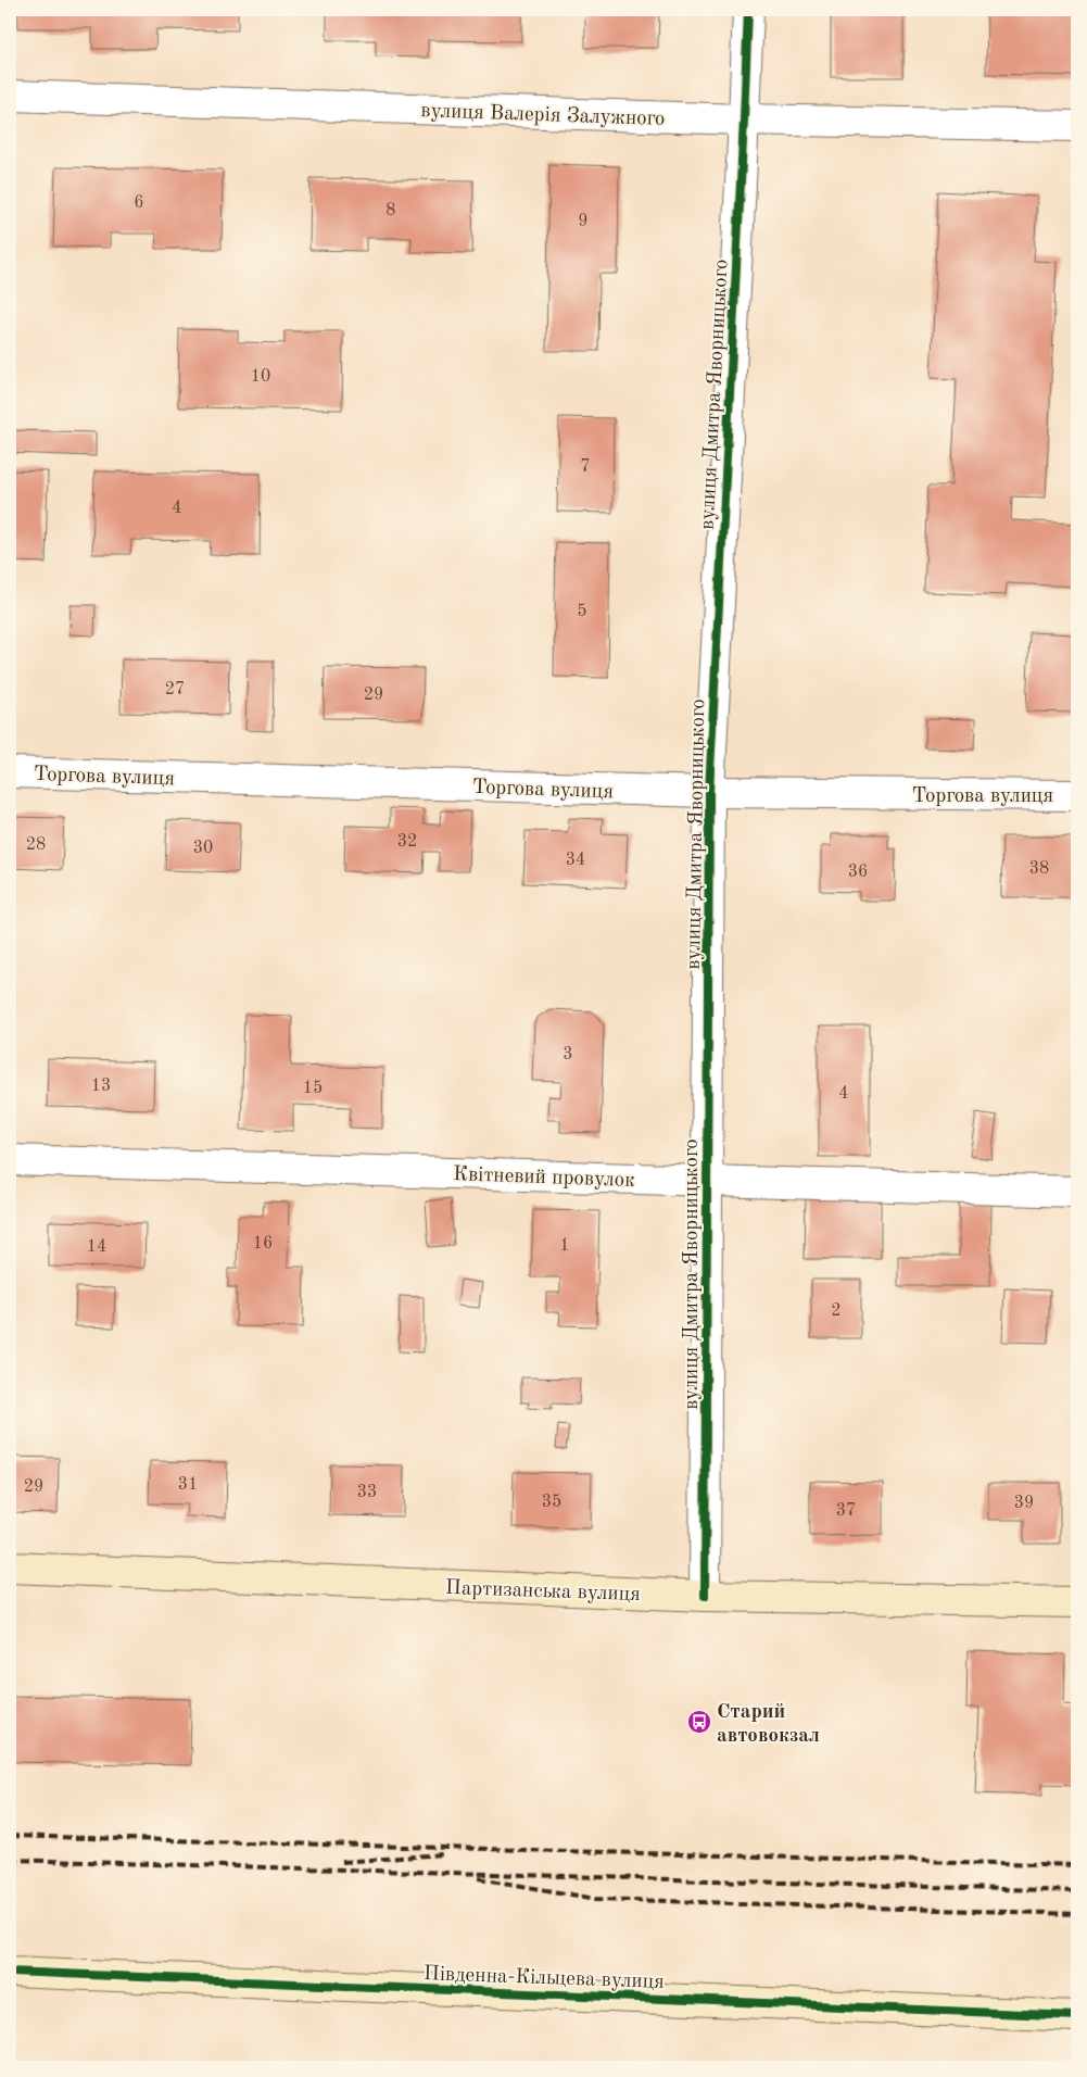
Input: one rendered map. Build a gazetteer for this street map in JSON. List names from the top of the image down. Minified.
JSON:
{"streets":{"street":["вулиця Валерія Залужного","вулиця Дмитра Яворницького","Торгова вулиця","Квітневий провулок","Партизанська вулиця","Південна-Кільцева вулиця"]},"crossings":[["вулиця Валерія Залужного","вулиця Дмитра Яворницького"],["вулиця Дмитра Яворницького","Торгова вулиця"],["вулиця Дмитра Яворницького","Квітневий провулок"],["вулиця Дмитра Яворницького","Партизанська вулиця"]],"places":{"bus stop":["Старий автовокзал"]},"house_numbers":["6","8","9","10","7","4","5","27","29","32","28","30","34","38","36","3","13","15","4","16","1","14","2","31","29","33","35","39","37"]}
